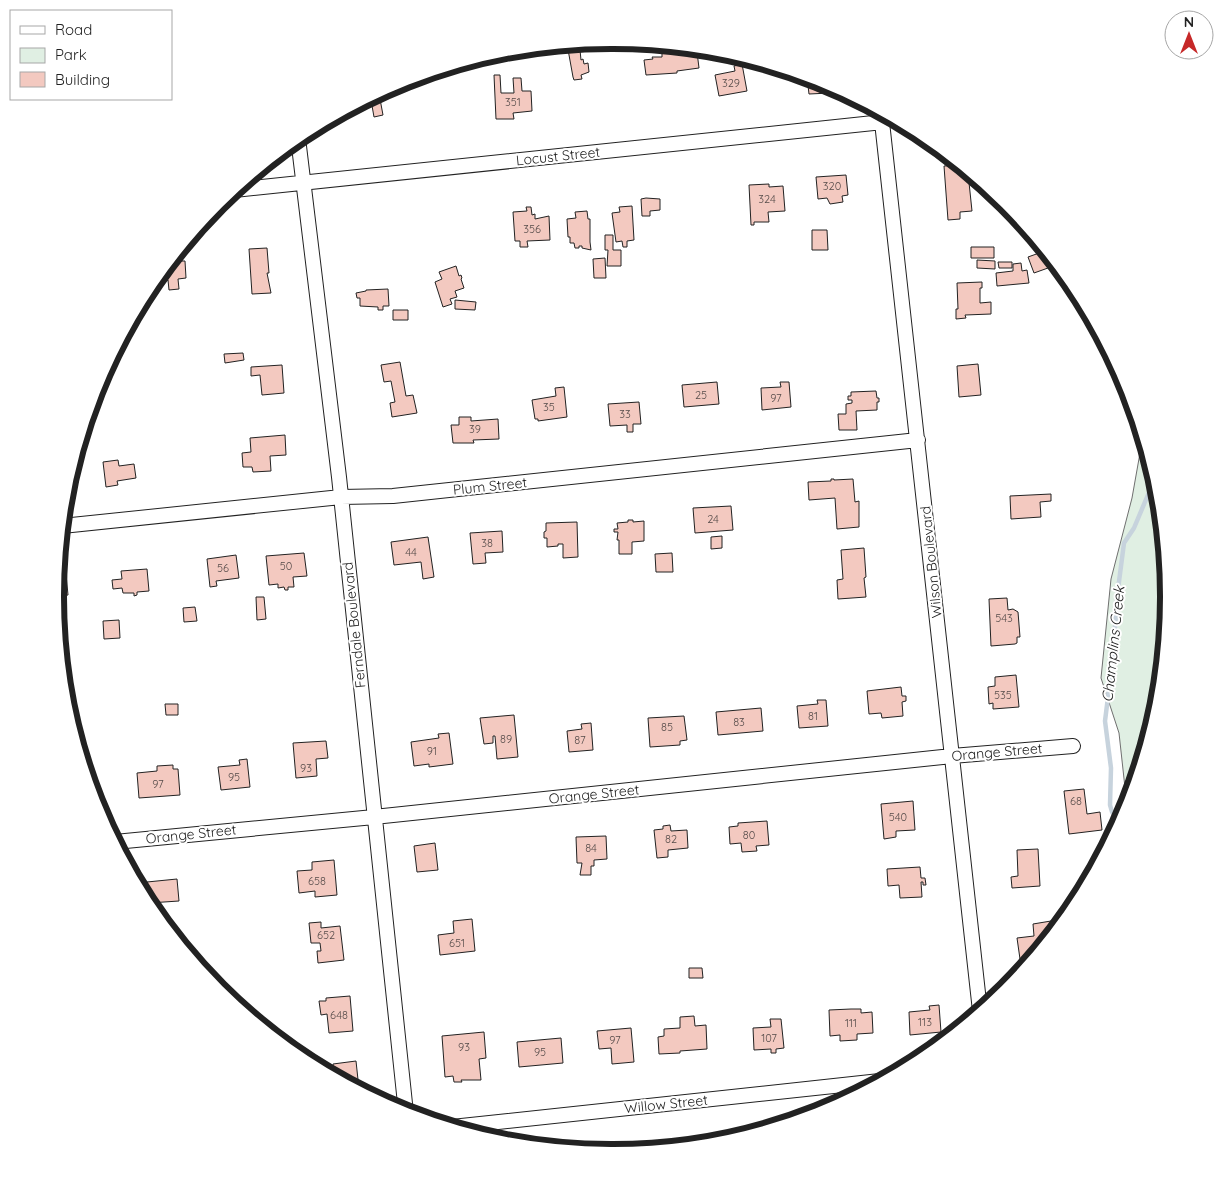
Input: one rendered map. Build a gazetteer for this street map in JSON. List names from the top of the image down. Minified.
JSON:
{"streets":{"street":["Locust Street","Plum Street","Wilson Boulevard","Ferndale Boulevard","Orange Street","Willow Street"]},"crossings":[["Locust Street","Ferndale Boulevard"],["Plum Street","Wilson Boulevard"],["Plum Street","Ferndale Boulevard"],["Wilson Boulevard","Orange Street"],["Ferndale Boulevard","Orange Street"]],"water":["Champlins Creek"],"house_numbers":["329","351","320","324","356","25","97","35","33","39","24","38","44","50","56","543","535","81","83","85","89","87","91","93","95","97","68","540","80","82","84","658","652","651","648","113","111","107","97","93","95"],"legend":["Road","Park","Building"],"north":"top"}
